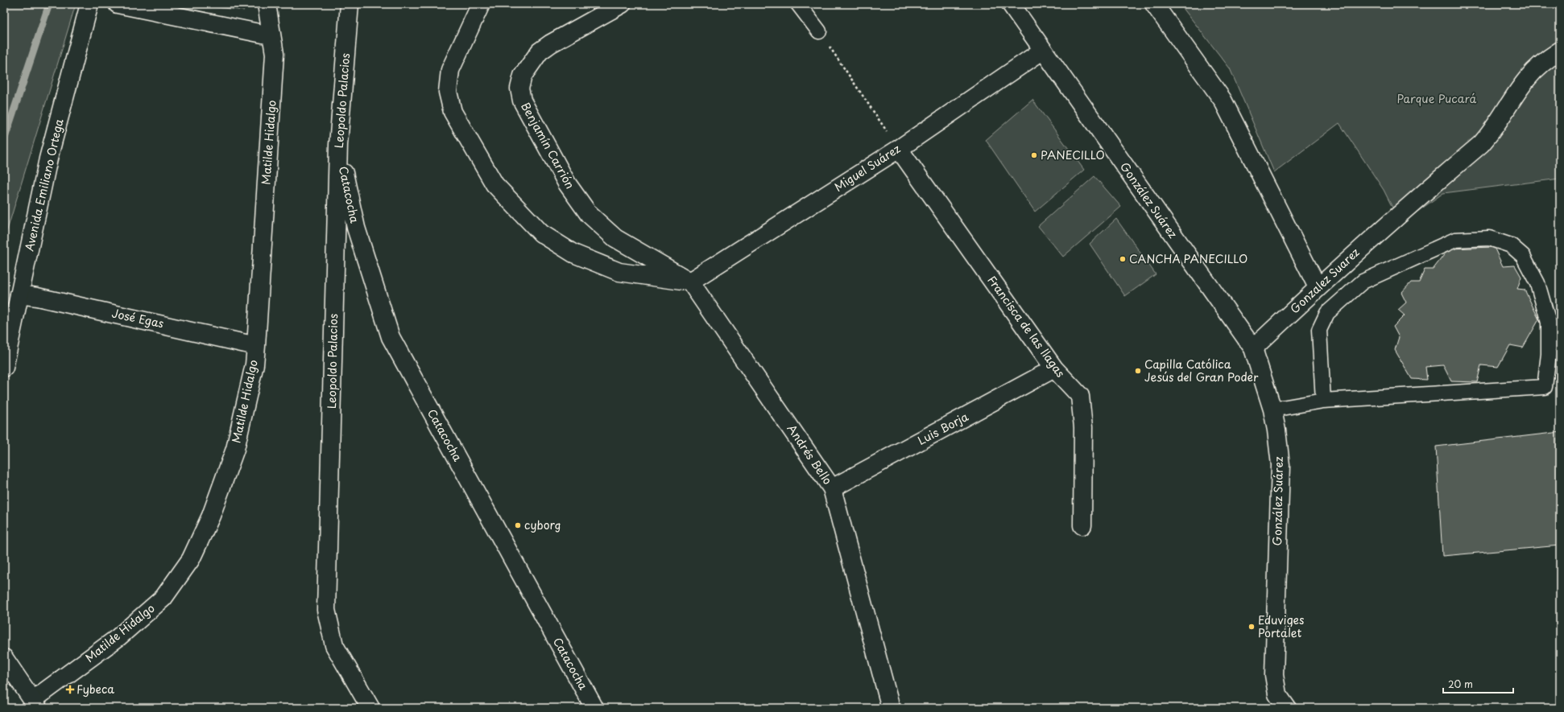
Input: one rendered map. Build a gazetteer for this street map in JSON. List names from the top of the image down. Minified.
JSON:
{"streets":{"street":["Leopoldo Palacios","Matilde Hidalgo","Benjamín Carrión","Miguel Suárez","Avenida Emiliano Ortega","Catacocha","González Suárez","Gonzalez Suarez","José Egas","Francisca de las llagas","Luis Borja","Andrés Bello"]},"crossings":[["Leopoldo Palacios","Catacocha"],["Matilde Hidalgo","José Egas"],["Benjamín Carrión","Miguel Suárez"],["Benjamín Carrión","Andrés Bello"],["Miguel Suárez","González Suárez"],["Miguel Suárez","Francisca de las llagas"],["Miguel Suárez","Andrés Bello"],["Avenida Emiliano Ortega","José Egas"],["González Suárez","Gonzalez Suarez"],["Francisca de las llagas","Luis Borja"],["Luis Borja","Andrés Bello"]],"parks":["Parque Pucará"],"places":{"other":["PANECILLO","CANCHA PANECILLO","Capilla Católica Jesús del Gran Poder","cyborg","Eduviges Portalet"],"health":["Fybeca"]},"scale_bar":"20 m"}
